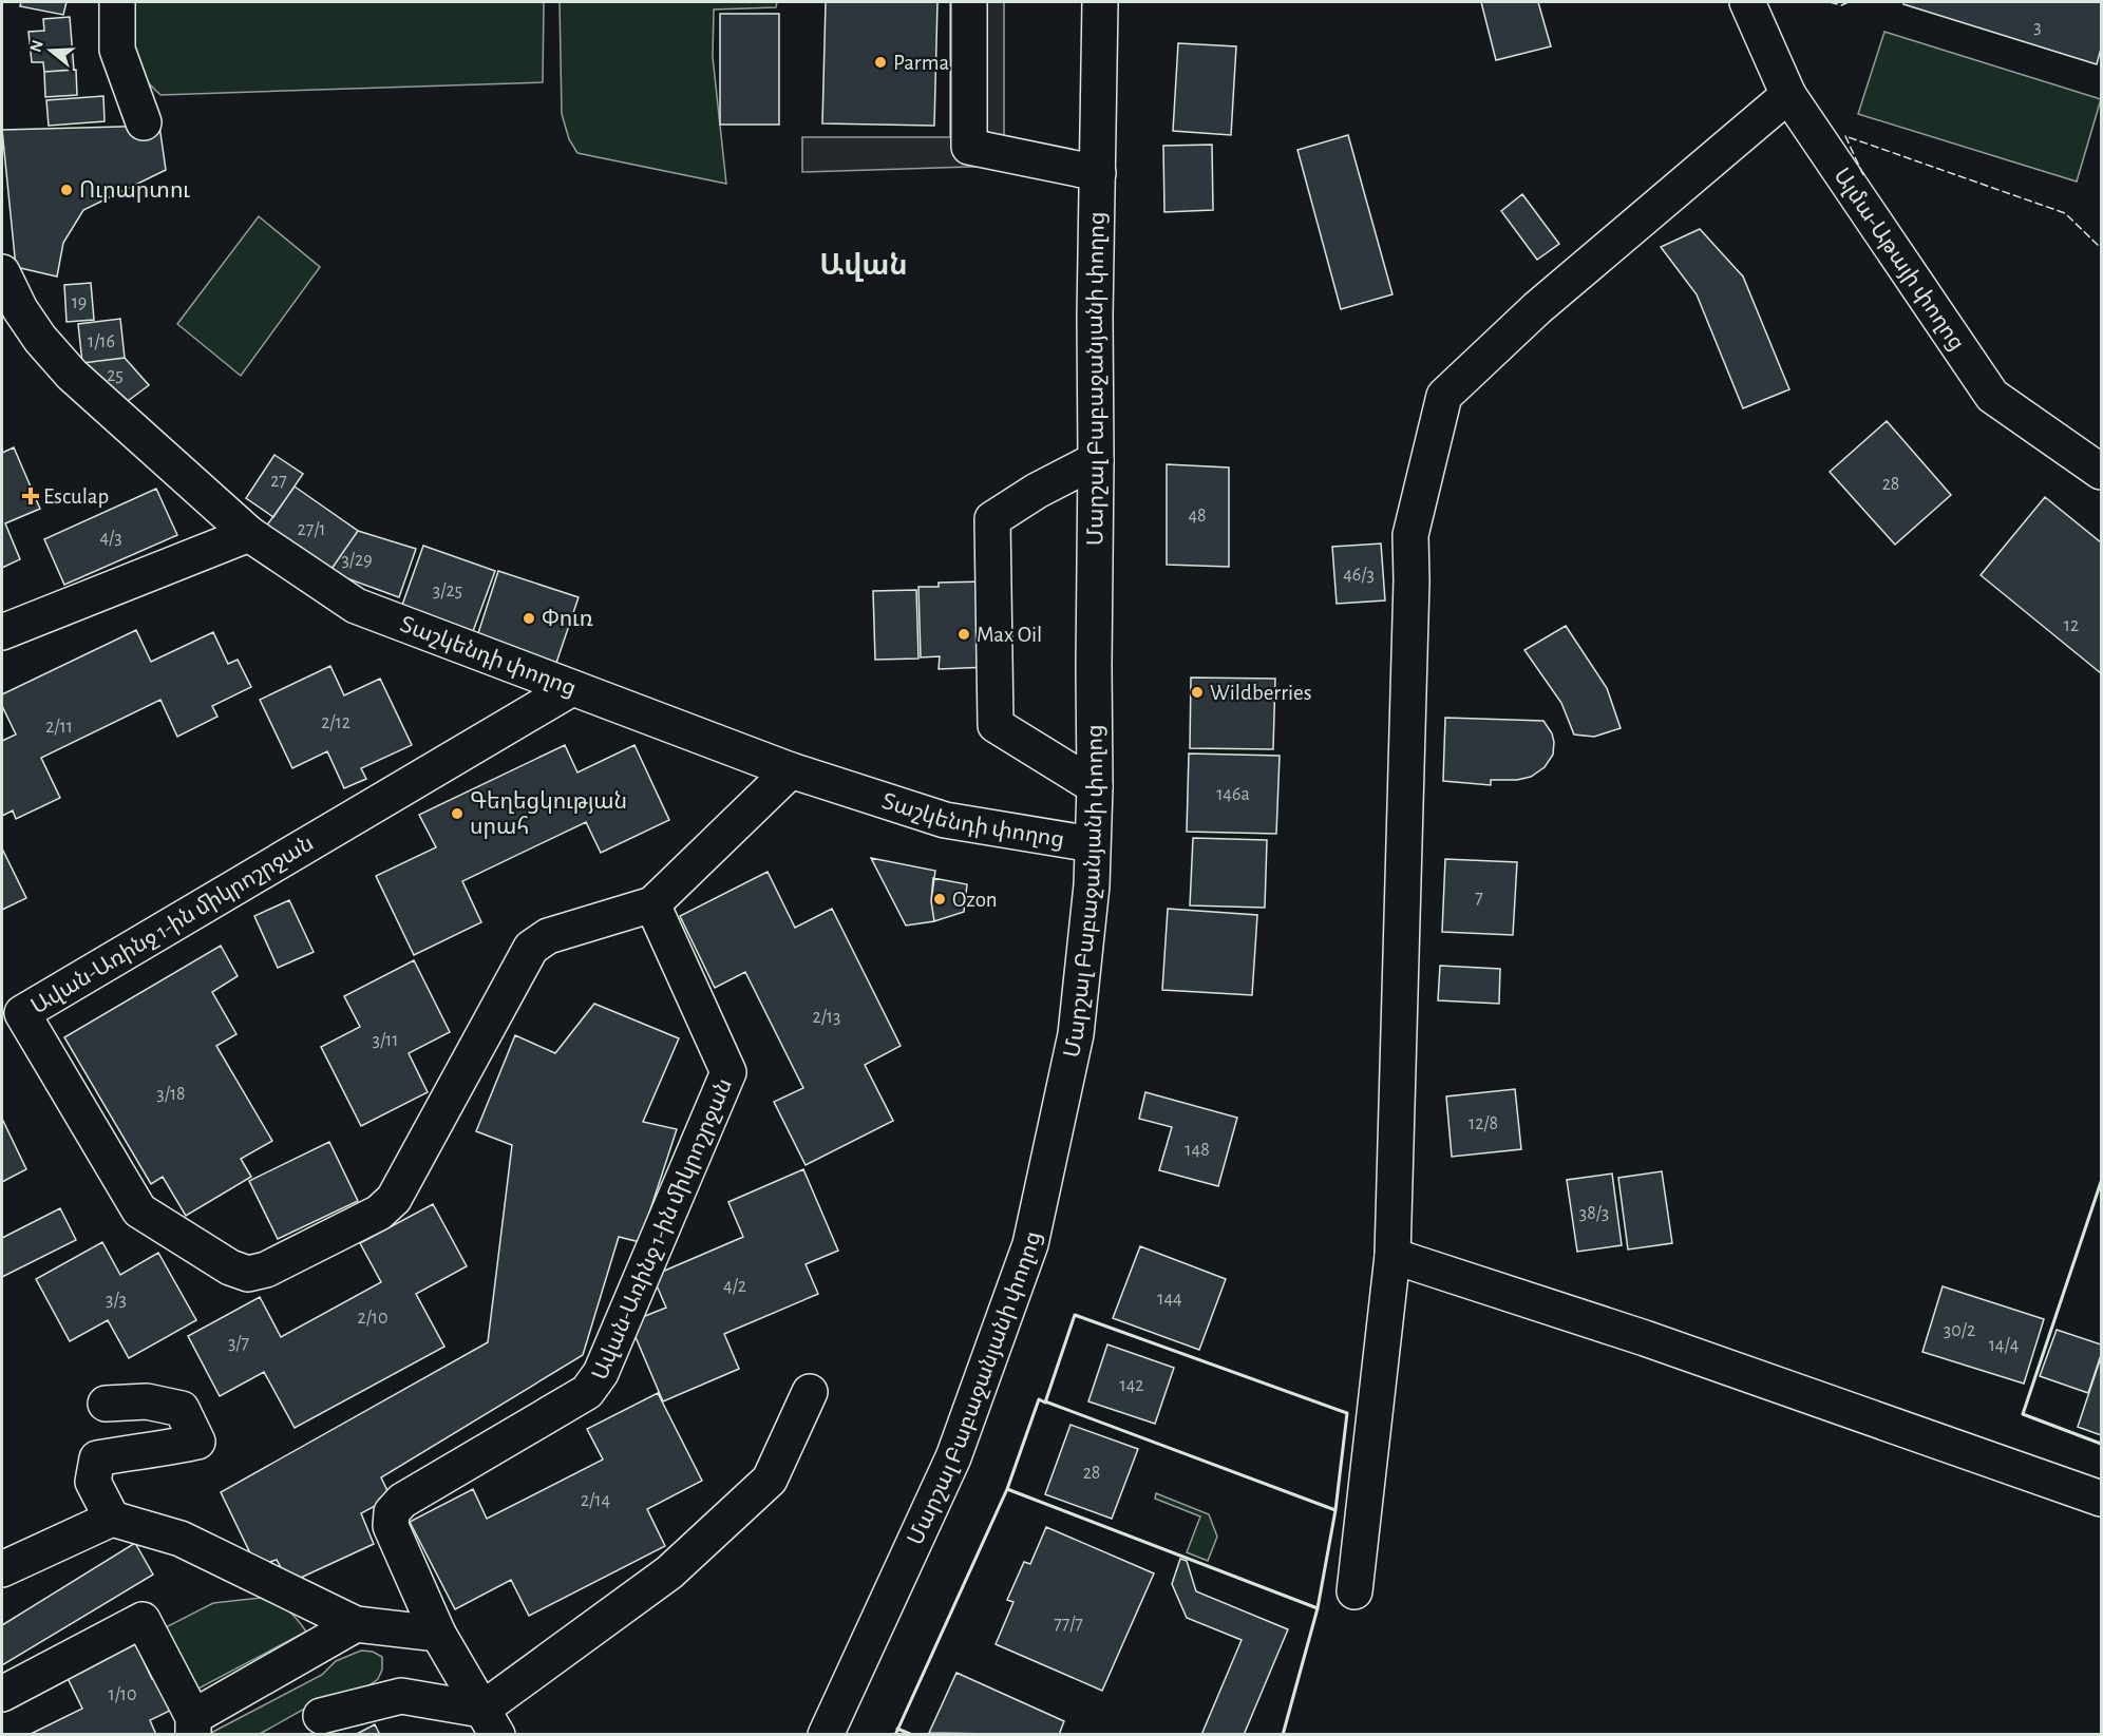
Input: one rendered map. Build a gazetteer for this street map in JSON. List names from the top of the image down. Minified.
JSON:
{"streets":{"street":["Ալմա-Աթայի փողոց","Մարշալ Բաբաջանյանի փողոց","Տաշկենդի փողոց","Ավան-Առինջ 1-ին միկրոշրջան"]},"crossings":[["Մարշալ Բաբաջանյանի փողոց","Տաշկենդի փողոց"],["Տաշկենդի փողոց","Ավան-Առինջ 1-ին միկրոշրջան"]],"districts":["Ավան"],"places":{"other":["Parma","Ուրարտու","Փուռ","Max Oil","Wildberries","Գեղեցկության սրահ","Ozon"],"health":["Esculap"]},"house_numbers":["3","19","1/16","25","27","28","48","27/1","4/3","3/29","46/3","3/25","12","2/12","2/11","146a","7","2/13","3/11","3/18","12/8","148","38/3","4/2","144","3/3","2/10","30/2","3/7","14/4","142","28","2/14","77/7","1/10"],"north":"left"}
